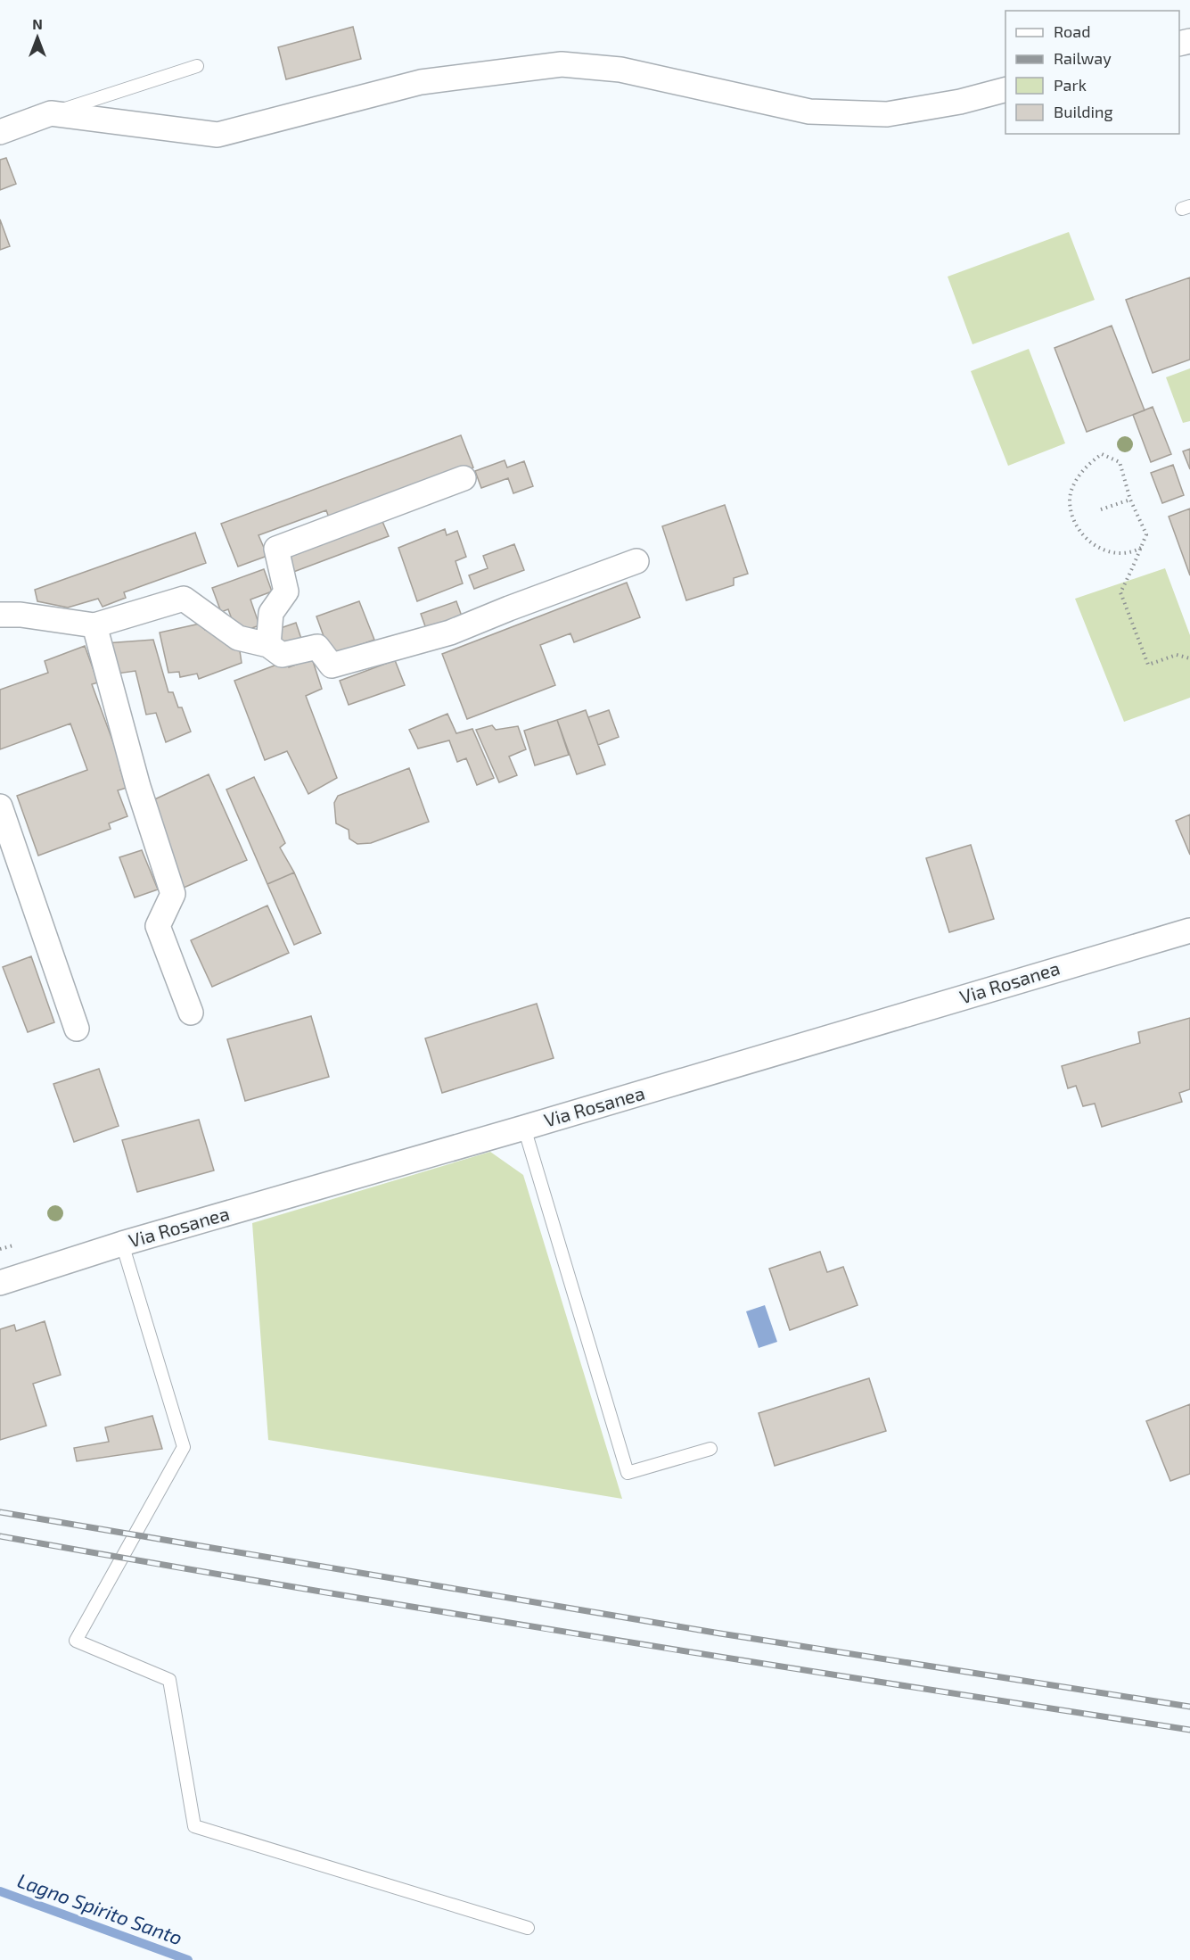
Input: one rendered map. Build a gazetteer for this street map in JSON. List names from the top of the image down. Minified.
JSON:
{"streets":{"street":["Via Rosanea"]},"water":["Lagno Spirito Santo"],"legend":["Road","Railway","Park","Building"],"north":"top"}
